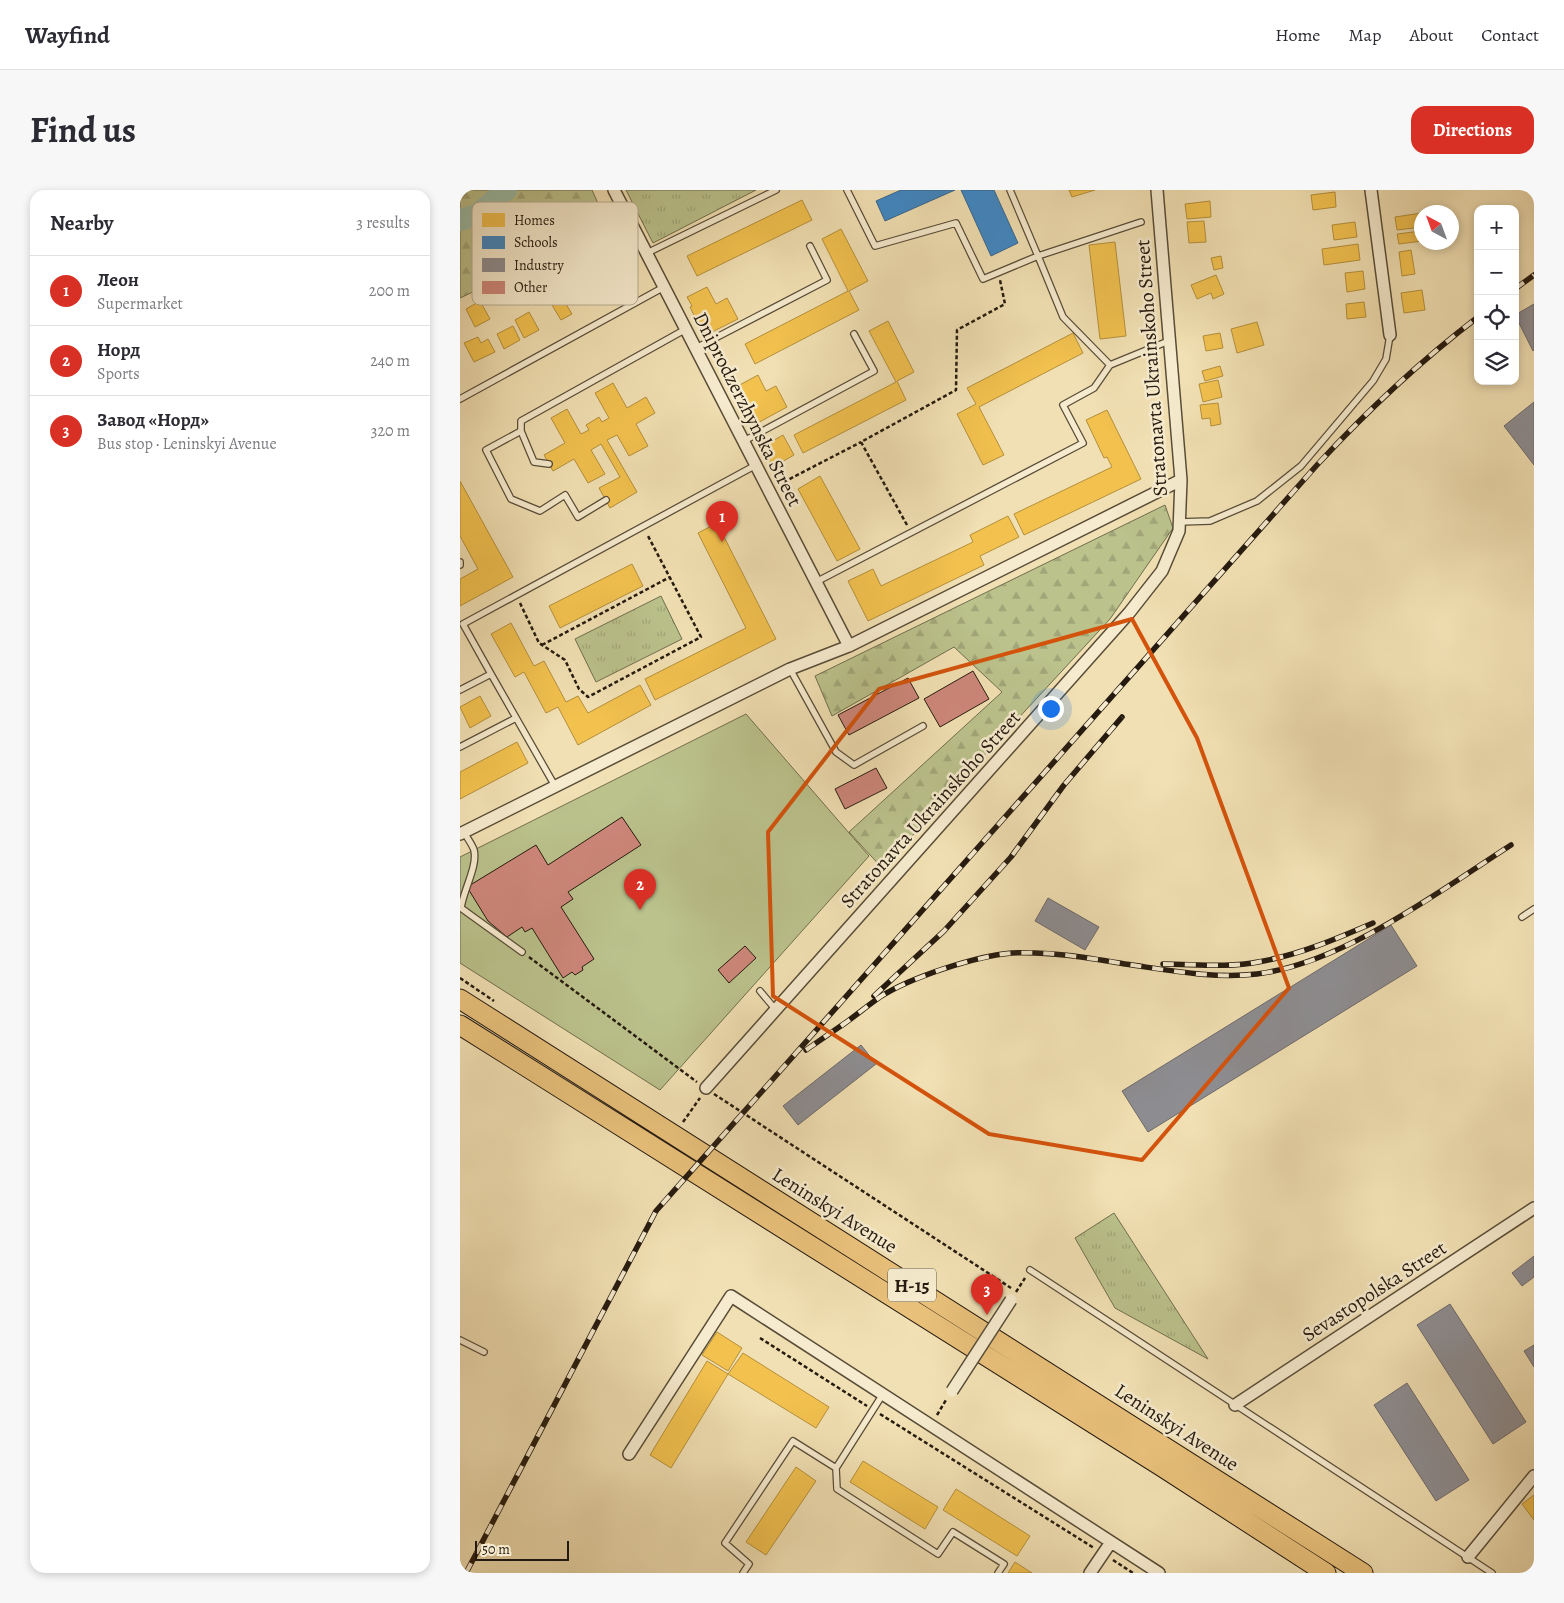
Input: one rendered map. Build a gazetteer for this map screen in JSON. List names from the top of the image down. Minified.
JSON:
{"streets":{"main road":["Leninskyi Avenue","Н-15"],"street":["Stratonavta Ukrainskoho Street","Dniprodzerzhynska Street","Sevastopolska Street"]},"legend":["Homes","Schools","Industry","Other"],"scale_bar":"50 m","north":"top left","page":{"header":"Wayfind","nav":["Home","Map","About","Contact"],"title":"Find us","buttons":"Directions","heading":["Nearby","3 results"],"map_buttons":["+","−"],"list":[{"mark":"1","name":"Леон","note":"Supermarket","value":"200 m"},{"mark":"2","name":"Норд","note":"Sports","value":"240 m"},{"mark":"3","name":"Завод «Норд»","note":"Bus stop · Leninskyi Avenue","value":"320 m"}],"pins":["1","2","3"],"scale":"50 m"}}
